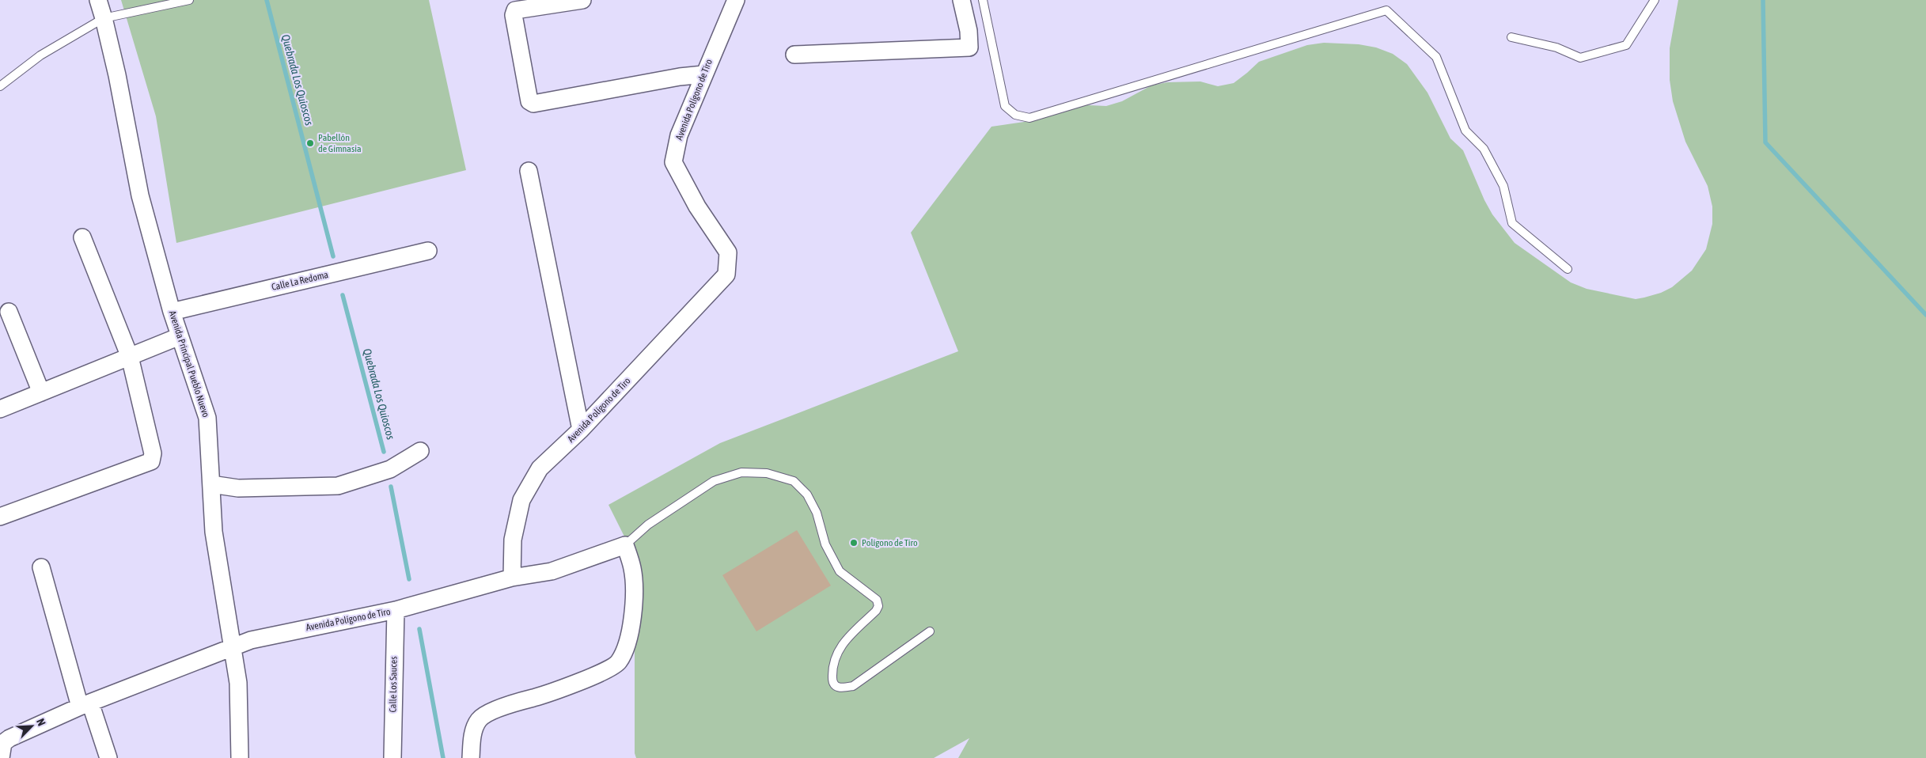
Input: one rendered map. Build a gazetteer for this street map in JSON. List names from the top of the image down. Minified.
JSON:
{"streets":{"street":["Avenida Polígono de Tiro","Calle La Redoma","Avenida Principal Pueblo Nuevo","Calle Los Sauces"]},"crossings":[["Avenida Polígono de Tiro","Avenida Principal Pueblo Nuevo"],["Avenida Polígono de Tiro","Calle Los Sauces"],["Calle La Redoma","Avenida Principal Pueblo Nuevo"]],"water":["Quebrada Los Quioscos"],"places":["Pabellón de Gimnasia","Polígono de Tiro"],"north":"top right"}
